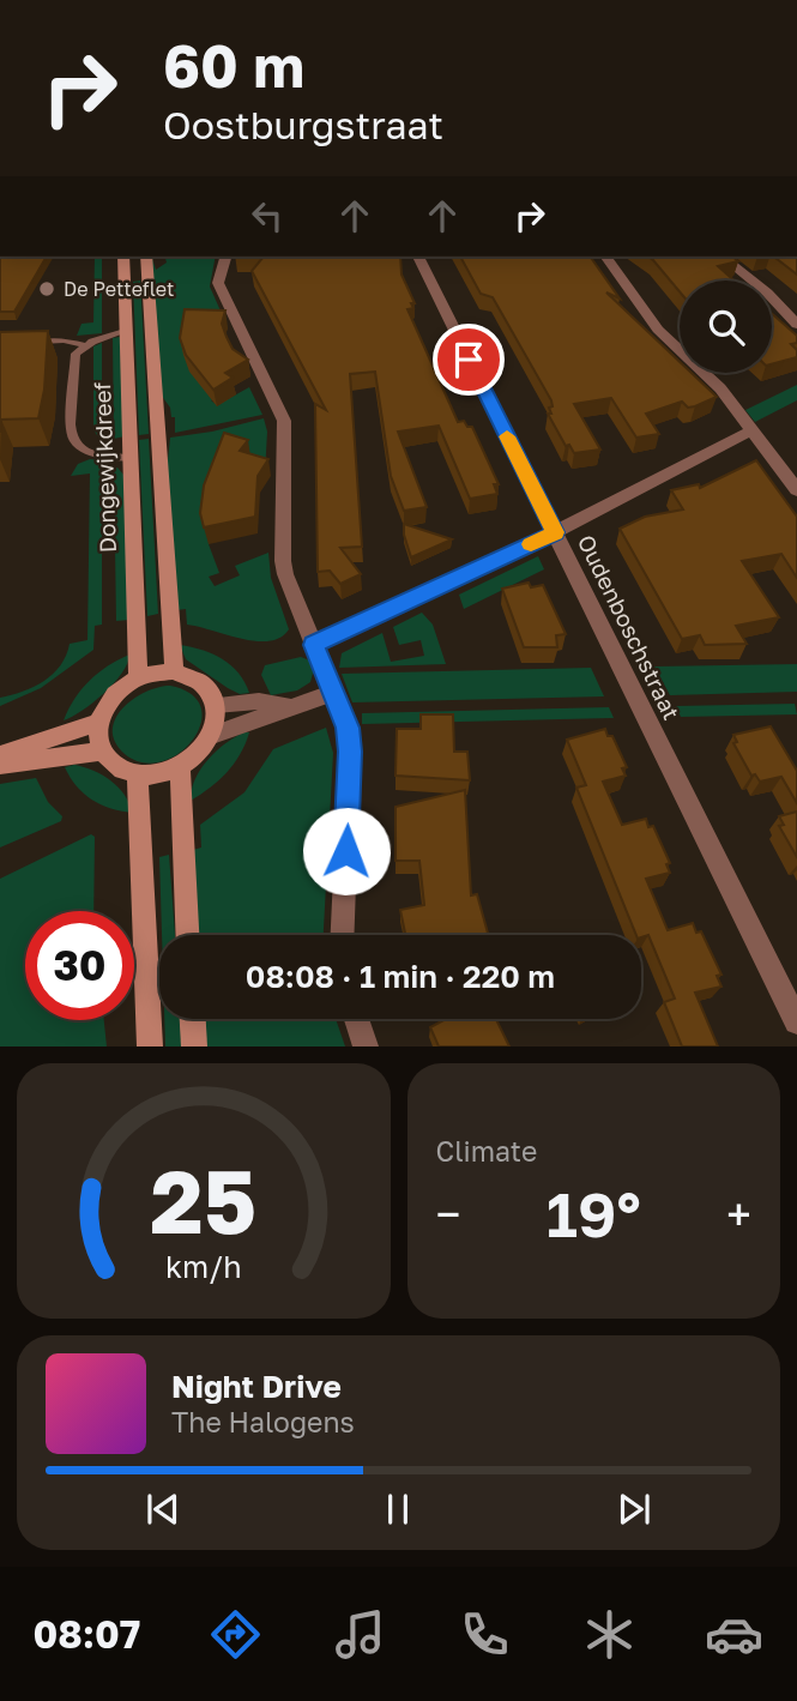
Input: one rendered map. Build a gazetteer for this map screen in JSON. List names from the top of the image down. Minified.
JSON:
{"streets":{"street":["Dongewijkdreef","Oudenboschstraat"]},"places":["De Petteflet"],"page":{"turn":["60 m","Oostburgstraat"],"limit":"30","trip":"08:08 · 1 min · 220 m","tile":"Climate","heat":["−","19°","+"],"song":["Night Drive","The Halogens"],"tabs":"08:07","gauge":["25","km/h"]}}
